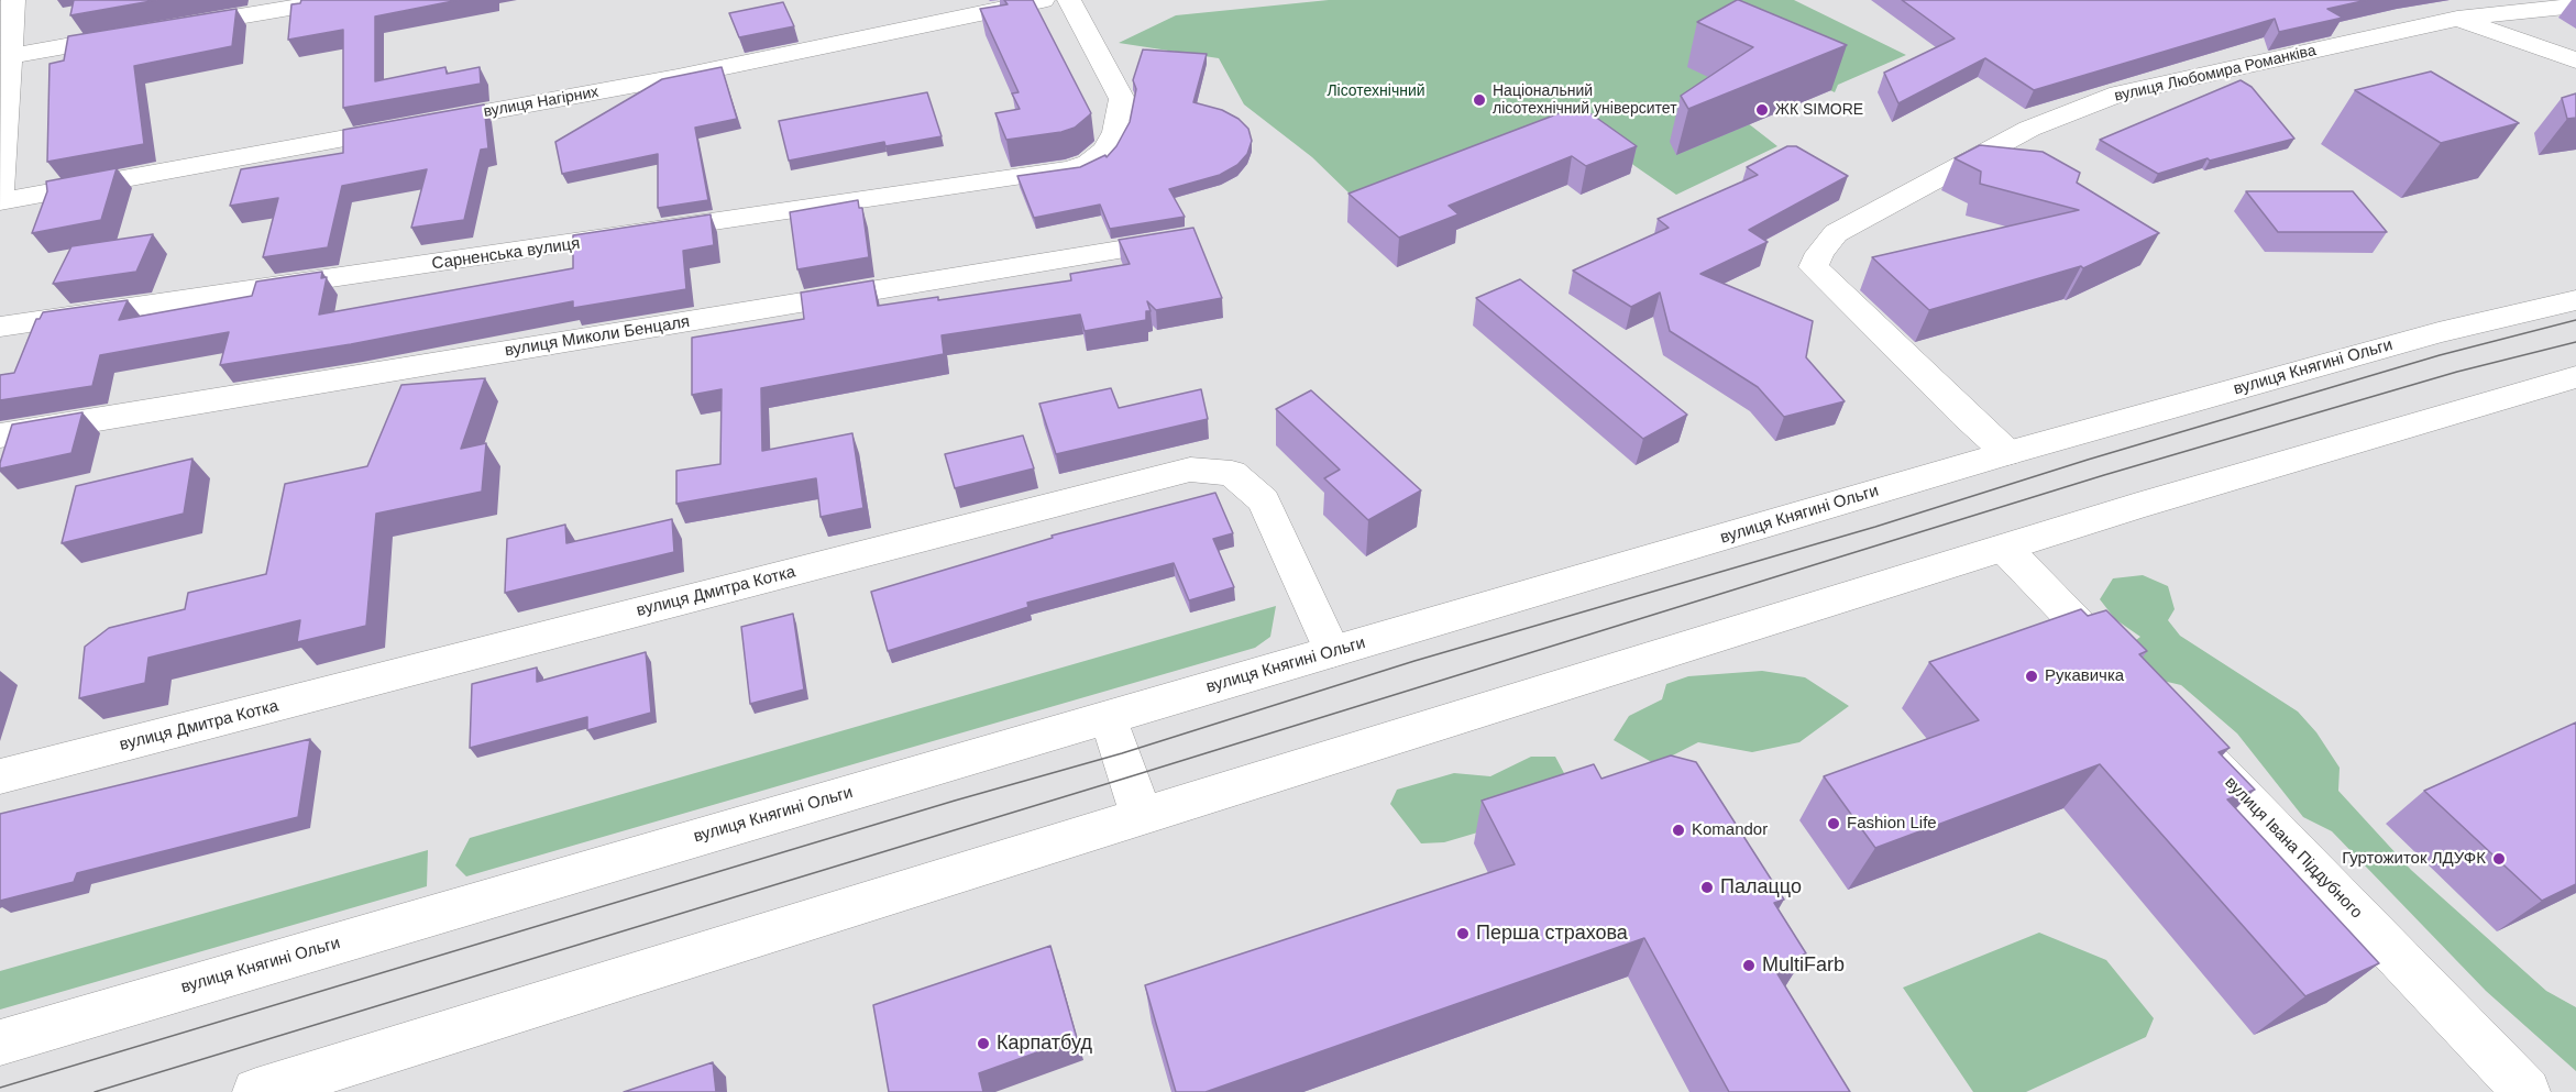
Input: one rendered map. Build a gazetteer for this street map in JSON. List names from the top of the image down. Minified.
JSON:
{"streets":{"street":["вулиця Любомира Романківа","вулиця Нагірних","Сарненська вулиця","вулиця Миколи Бенцаля","вулиця Княгині Ольги","вулиця Дмитра Котка","вулиця Івана Піддубного"]},"crossings":[["вулиця Любомира Романківа","вулиця Княгині Ольги"],["вулиця Княгині Ольги","вулиця Дмитра Котка"]],"parks":["Лісотехнічний"],"places":["Національний лісотехнічний університет","ЖК SIMORE","Рукавичка","Fashion Life","Komandor","Гуртожиток ЛДУФК","Палаццо","Перша страхова","MultiFarb","Карпатбуд"]}
